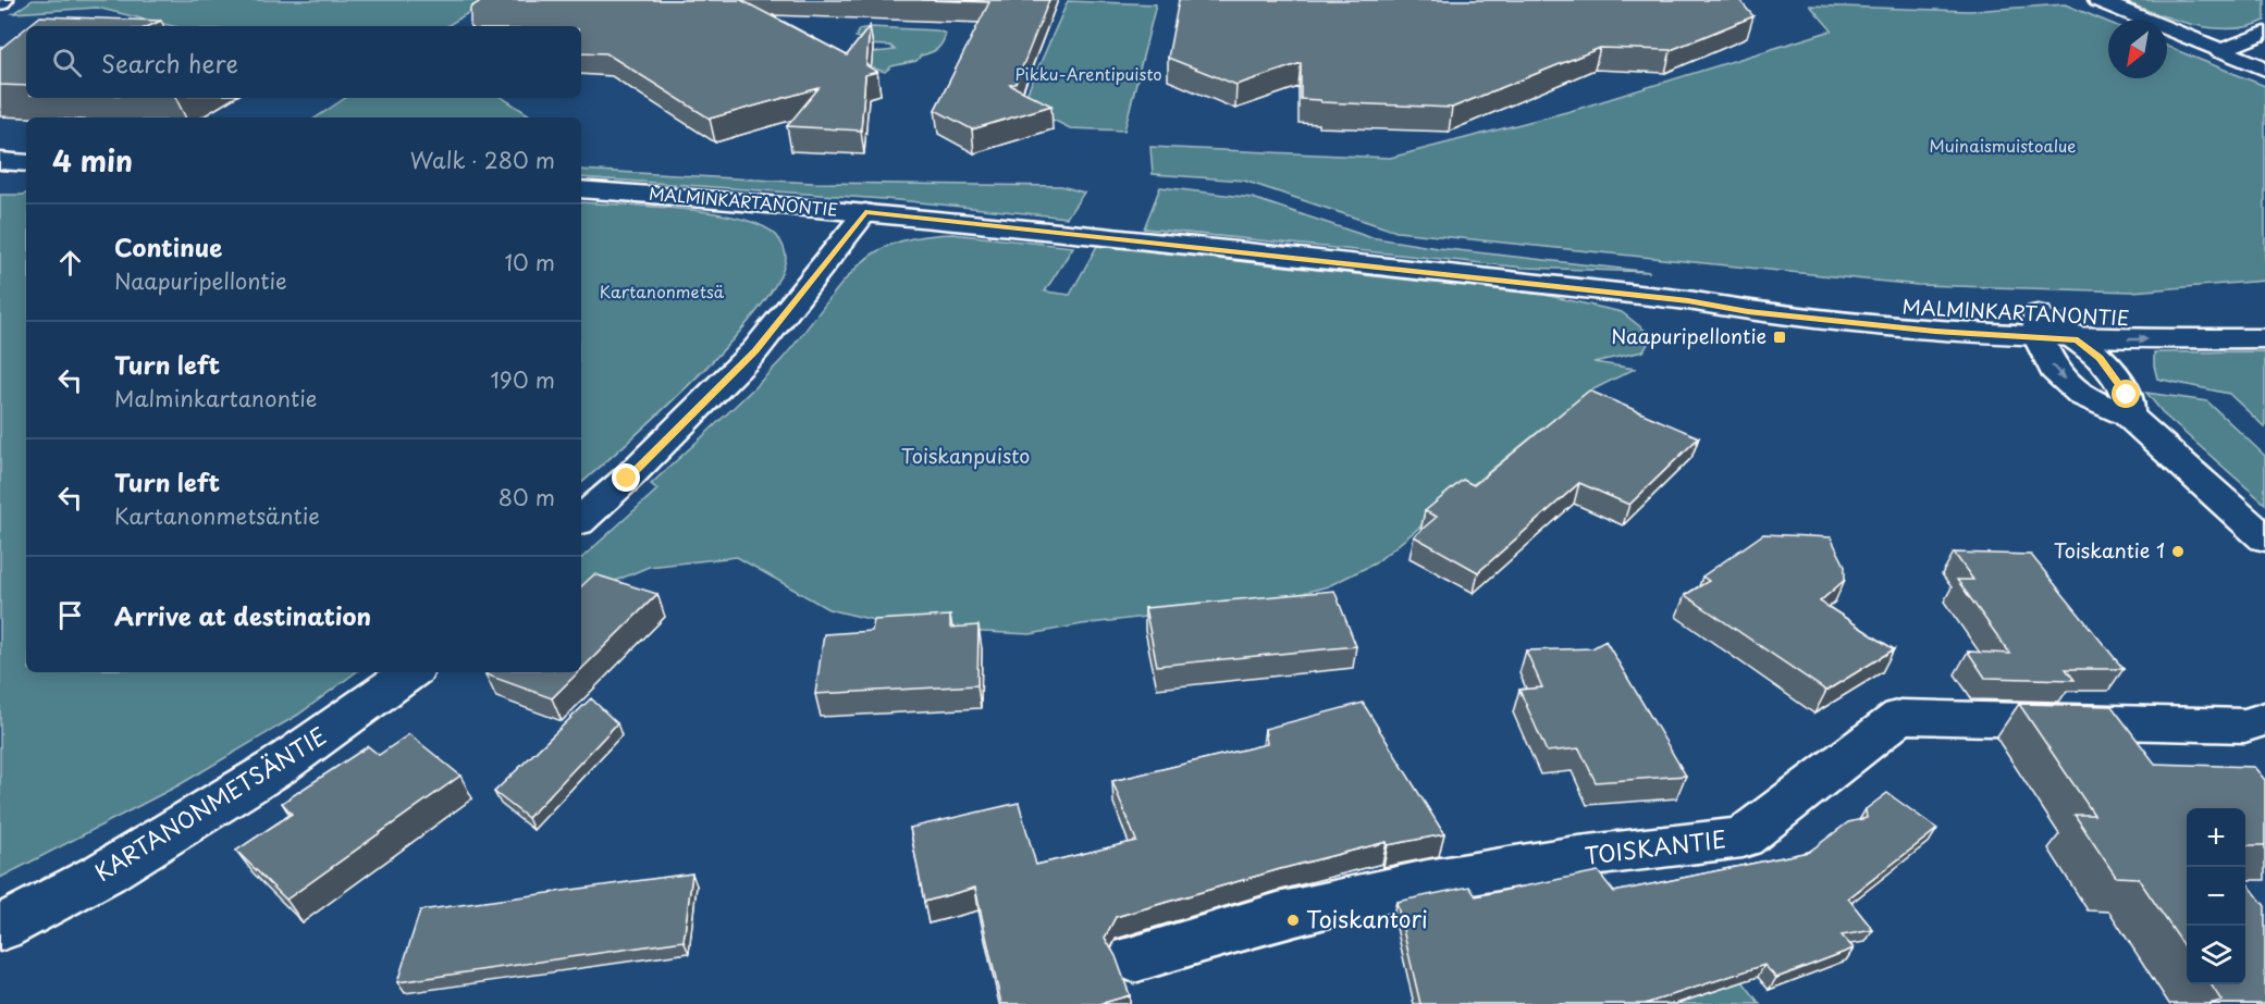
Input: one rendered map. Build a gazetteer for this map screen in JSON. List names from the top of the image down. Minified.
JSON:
{"streets":{"street":["MALMINKARTANONTIE","KARTANONMETSÄNTIE","TOISKANTIE"]},"parks":["Pikku-Arentipuisto","Muinaismuistoalue","Kartanonmetsä","Toiskanpuisto"],"places":{"transit":["Naapuripellontie"],"other":["Toiskantie 1","Toiskantori"]},"north":"bottom left","page":{"search":"Search here","heading":["4 min","Walk · 280 m"],"list":[["Continue","Naapuripellontie","10 m"],["Turn left","Malminkartanontie","190 m"],["Turn left","Kartanonmetsäntie","80 m"],"Arrive at destination"],"map_buttons":["+","−"]}}
